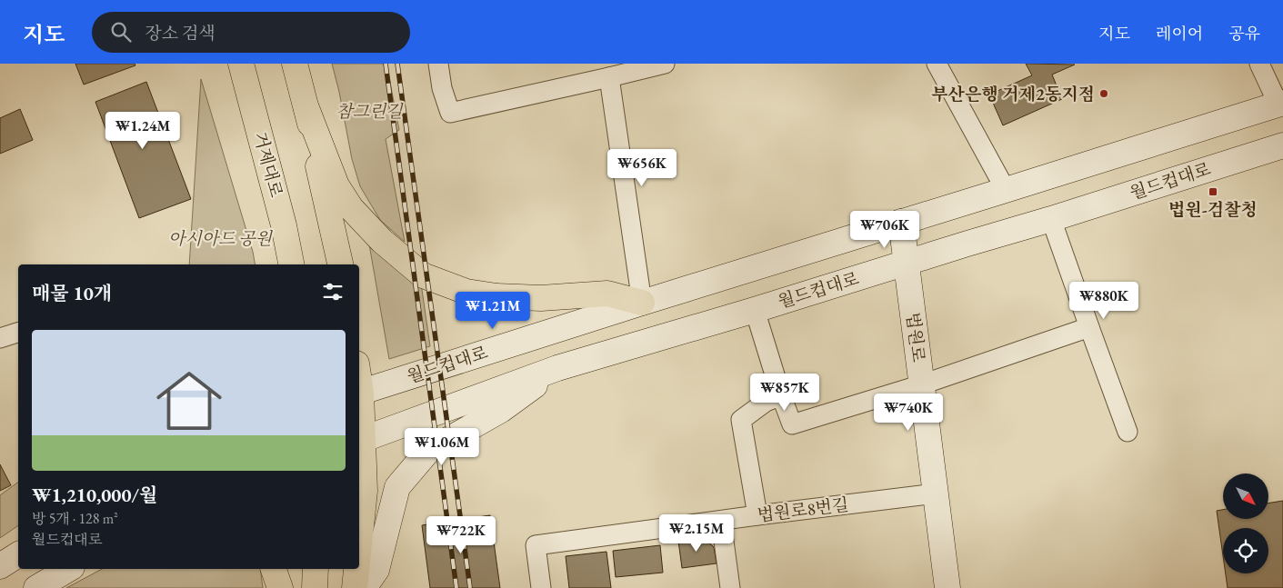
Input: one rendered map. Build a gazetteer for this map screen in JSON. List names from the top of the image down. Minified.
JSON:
{"streets":{"main road":["거제대로","월드컵대로","법원로"],"street":["법원로8번길"]},"crossings":[["월드컵대로","법원로"],["법원로","법원로8번길"]],"parks":["참그린길","아시아드 공원"],"places":{"other":["부산은행 거제2동지점"],"transit":["법원-검찰청"]},"north":"bottom right","page":{"header":"지도","search":"장소 검색","nav":["지도","레이어","공유"],"price":["₩1.24M","₩656K","₩706K","₩880K","₩1.21M","₩857K","₩740K","₩1.06M","₩2.15M","₩722K"],"heading":"매물 10개","list":[{"name":"₩1,210,000/월","note":"방 5개 · 128 m² · 월드컵대로"}]}}
